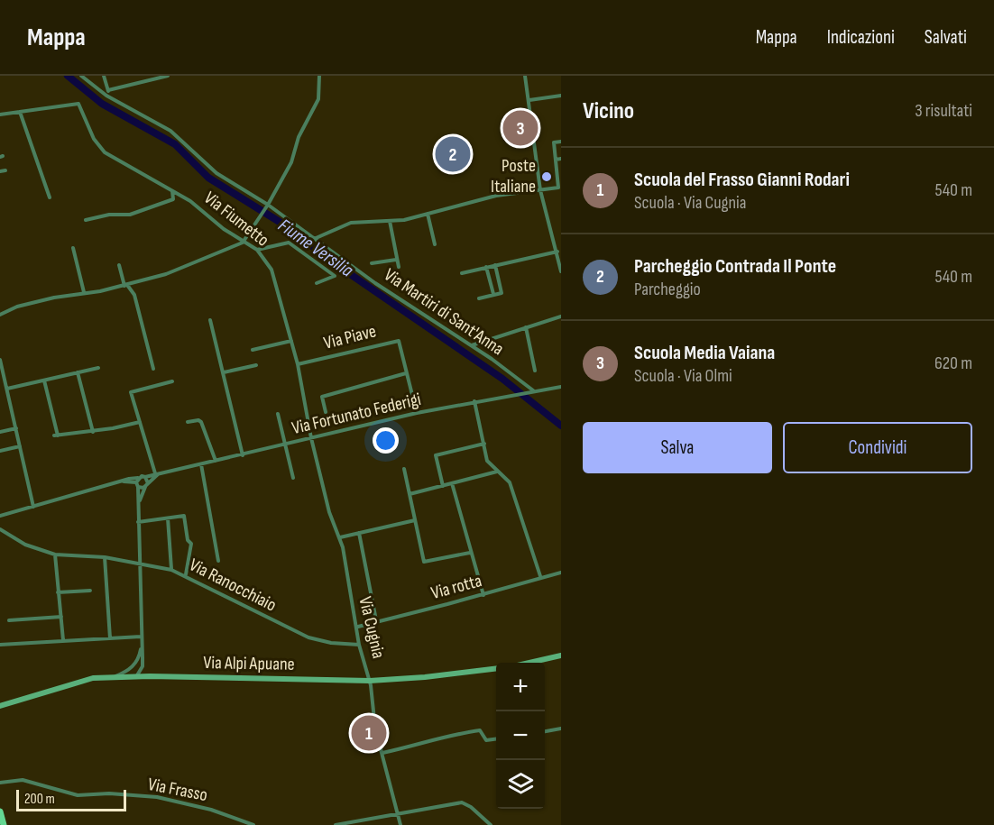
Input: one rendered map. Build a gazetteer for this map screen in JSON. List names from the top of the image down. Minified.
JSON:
{"streets":{"main road":["Via Alpi Apuane"],"street":["Via Fiumetto","Via Martiri di Sant'Anna","Via Piave","Via Fortunato Federigi","Via Ranocchiaio","Via rotta","Via Cugnia","Via Frasso"]},"crossings":[["Via Fiumetto","Via Piave"],["Via Fiumetto","Via Fortunato Federigi"],["Via Fiumetto","Via Cugnia"],["Via Martiri di Sant'Anna","Via Fortunato Federigi"],["Via Piave","Via Fortunato Federigi"],["Via Fortunato Federigi","Via Cugnia"],["Via Ranocchiaio","Via Cugnia"],["Via rotta","Via Cugnia"],["Via Cugnia","Via Alpi Apuane"]],"water":["Fiume Versilia"],"places":["Poste Italiane"],"scale_bar":"200 m","page":{"header":"Mappa","nav":["Mappa","Indicazioni","Salvati"],"heading":["Vicino","3 risultati"],"pins":["3","2","1"],"list":[{"mark":"1","name":"Scuola del Frasso Gianni Rodari","note":"Scuola · Via Cugnia","value":"540 m"},{"mark":"2","name":"Parcheggio Contrada Il Ponte","note":"Parcheggio","value":"540 m"},{"mark":"3","name":"Scuola Media Vaiana","note":"Scuola · Via Olmi","value":"620 m"}],"buttons":["Salva","Condividi"],"map_buttons":["+","−"],"scale":"200 m"}}
